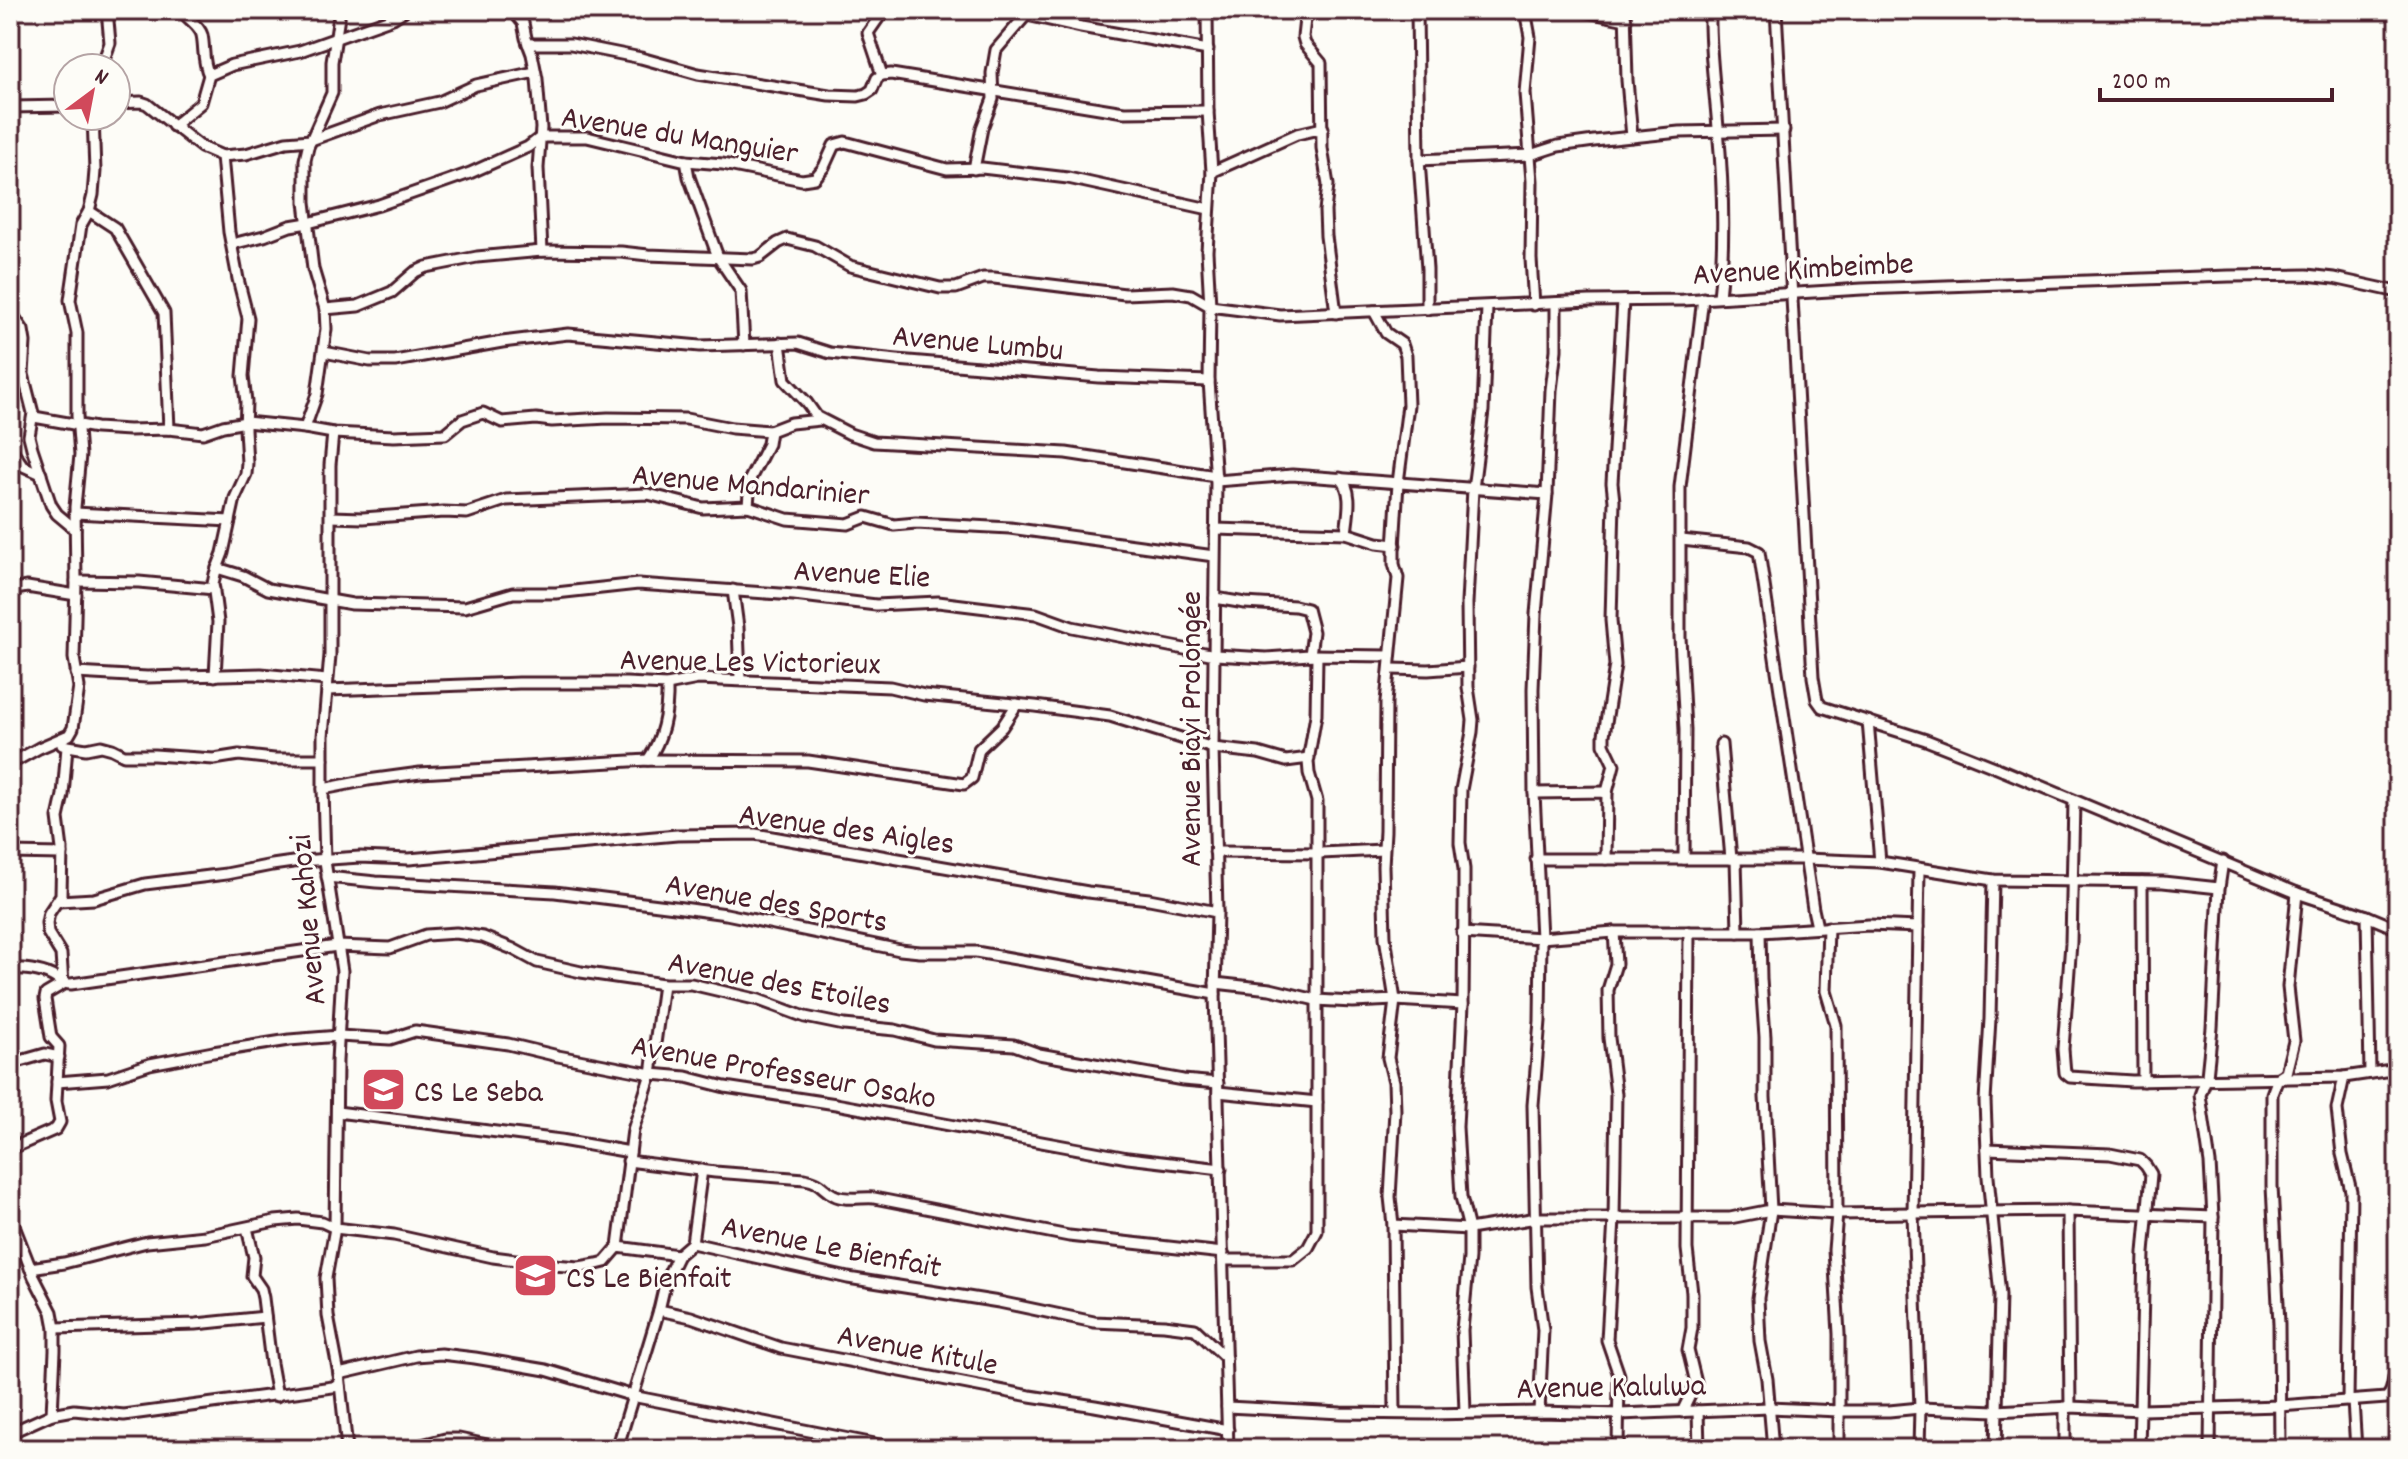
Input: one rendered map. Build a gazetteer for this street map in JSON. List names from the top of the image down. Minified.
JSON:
{"streets":{"street":["Avenue du Manguier","Avenue Kimbeimbe","Avenue Lumbu","Avenue Mandarinier","Avenue Elie","Avenue Les Victorieux","Avenue Biayi Prolongée","Avenue des Aigles","Avenue des Sports","Avenue Kahozi","Avenue des Etoiles","Avenue Professeur Osako","Avenue Le Bienfait","Avenue Kitule","Avenue Kalulwa"]},"crossings":[["Avenue du Manguier","Avenue Biayi Prolongée"],["Avenue Kimbeimbe","Avenue Biayi Prolongée"],["Avenue Lumbu","Avenue Biayi Prolongée"],["Avenue Mandarinier","Avenue Biayi Prolongée"],["Avenue Mandarinier","Avenue Kahozi"],["Avenue Elie","Avenue Biayi Prolongée"],["Avenue Elie","Avenue Kahozi"],["Avenue Les Victorieux","Avenue Biayi Prolongée"],["Avenue Les Victorieux","Avenue Kahozi"],["Avenue Biayi Prolongée","Avenue des Aigles"],["Avenue Biayi Prolongée","Avenue des Sports"],["Avenue Biayi Prolongée","Avenue des Etoiles"],["Avenue Biayi Prolongée","Avenue Professeur Osako"],["Avenue Biayi Prolongée","Avenue Le Bienfait"],["Avenue Biayi Prolongée","Avenue Kitule"],["Avenue Biayi Prolongée","Avenue Kalulwa"],["Avenue des Aigles","Avenue Kahozi"],["Avenue des Sports","Avenue Kahozi"],["Avenue Kahozi","Avenue des Etoiles"],["Avenue Kahozi","Avenue Professeur Osako"]],"places":{"school or university":["CS Le Seba","CS Le Bienfait"]},"scale_bar":"200 m","north":"top right"}
